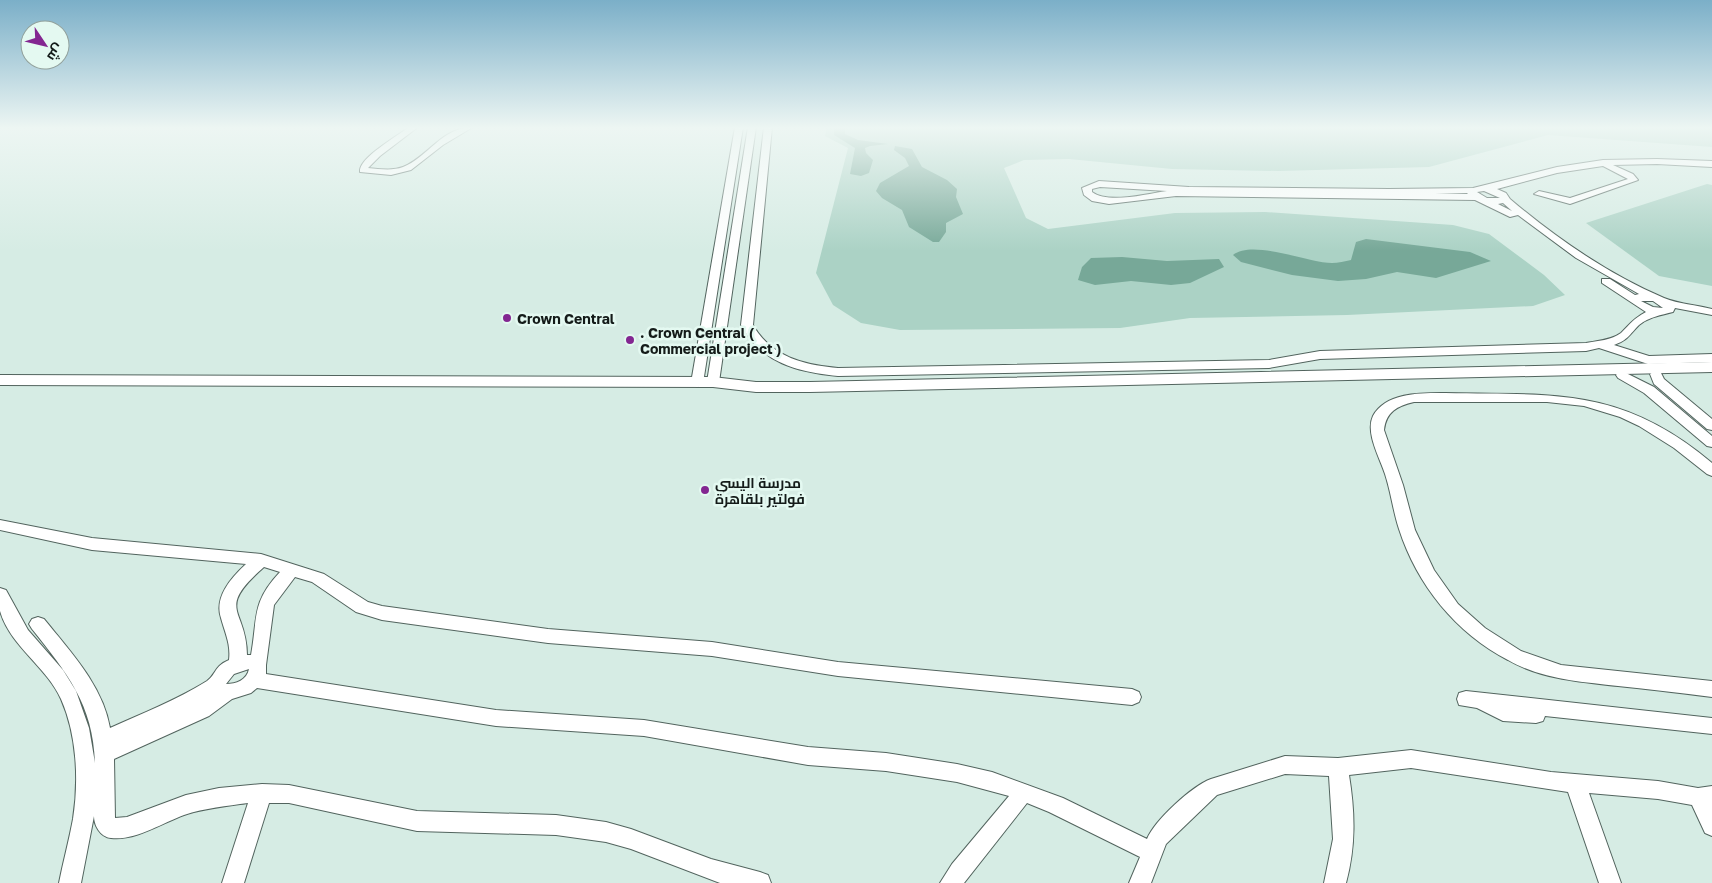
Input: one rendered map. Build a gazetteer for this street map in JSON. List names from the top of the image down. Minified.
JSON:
{"places":["Crown Central",". Crown Central ( Commercial project )","مدرسة اليسي فولتير بلقاهرة"],"north":"bottom right"}
